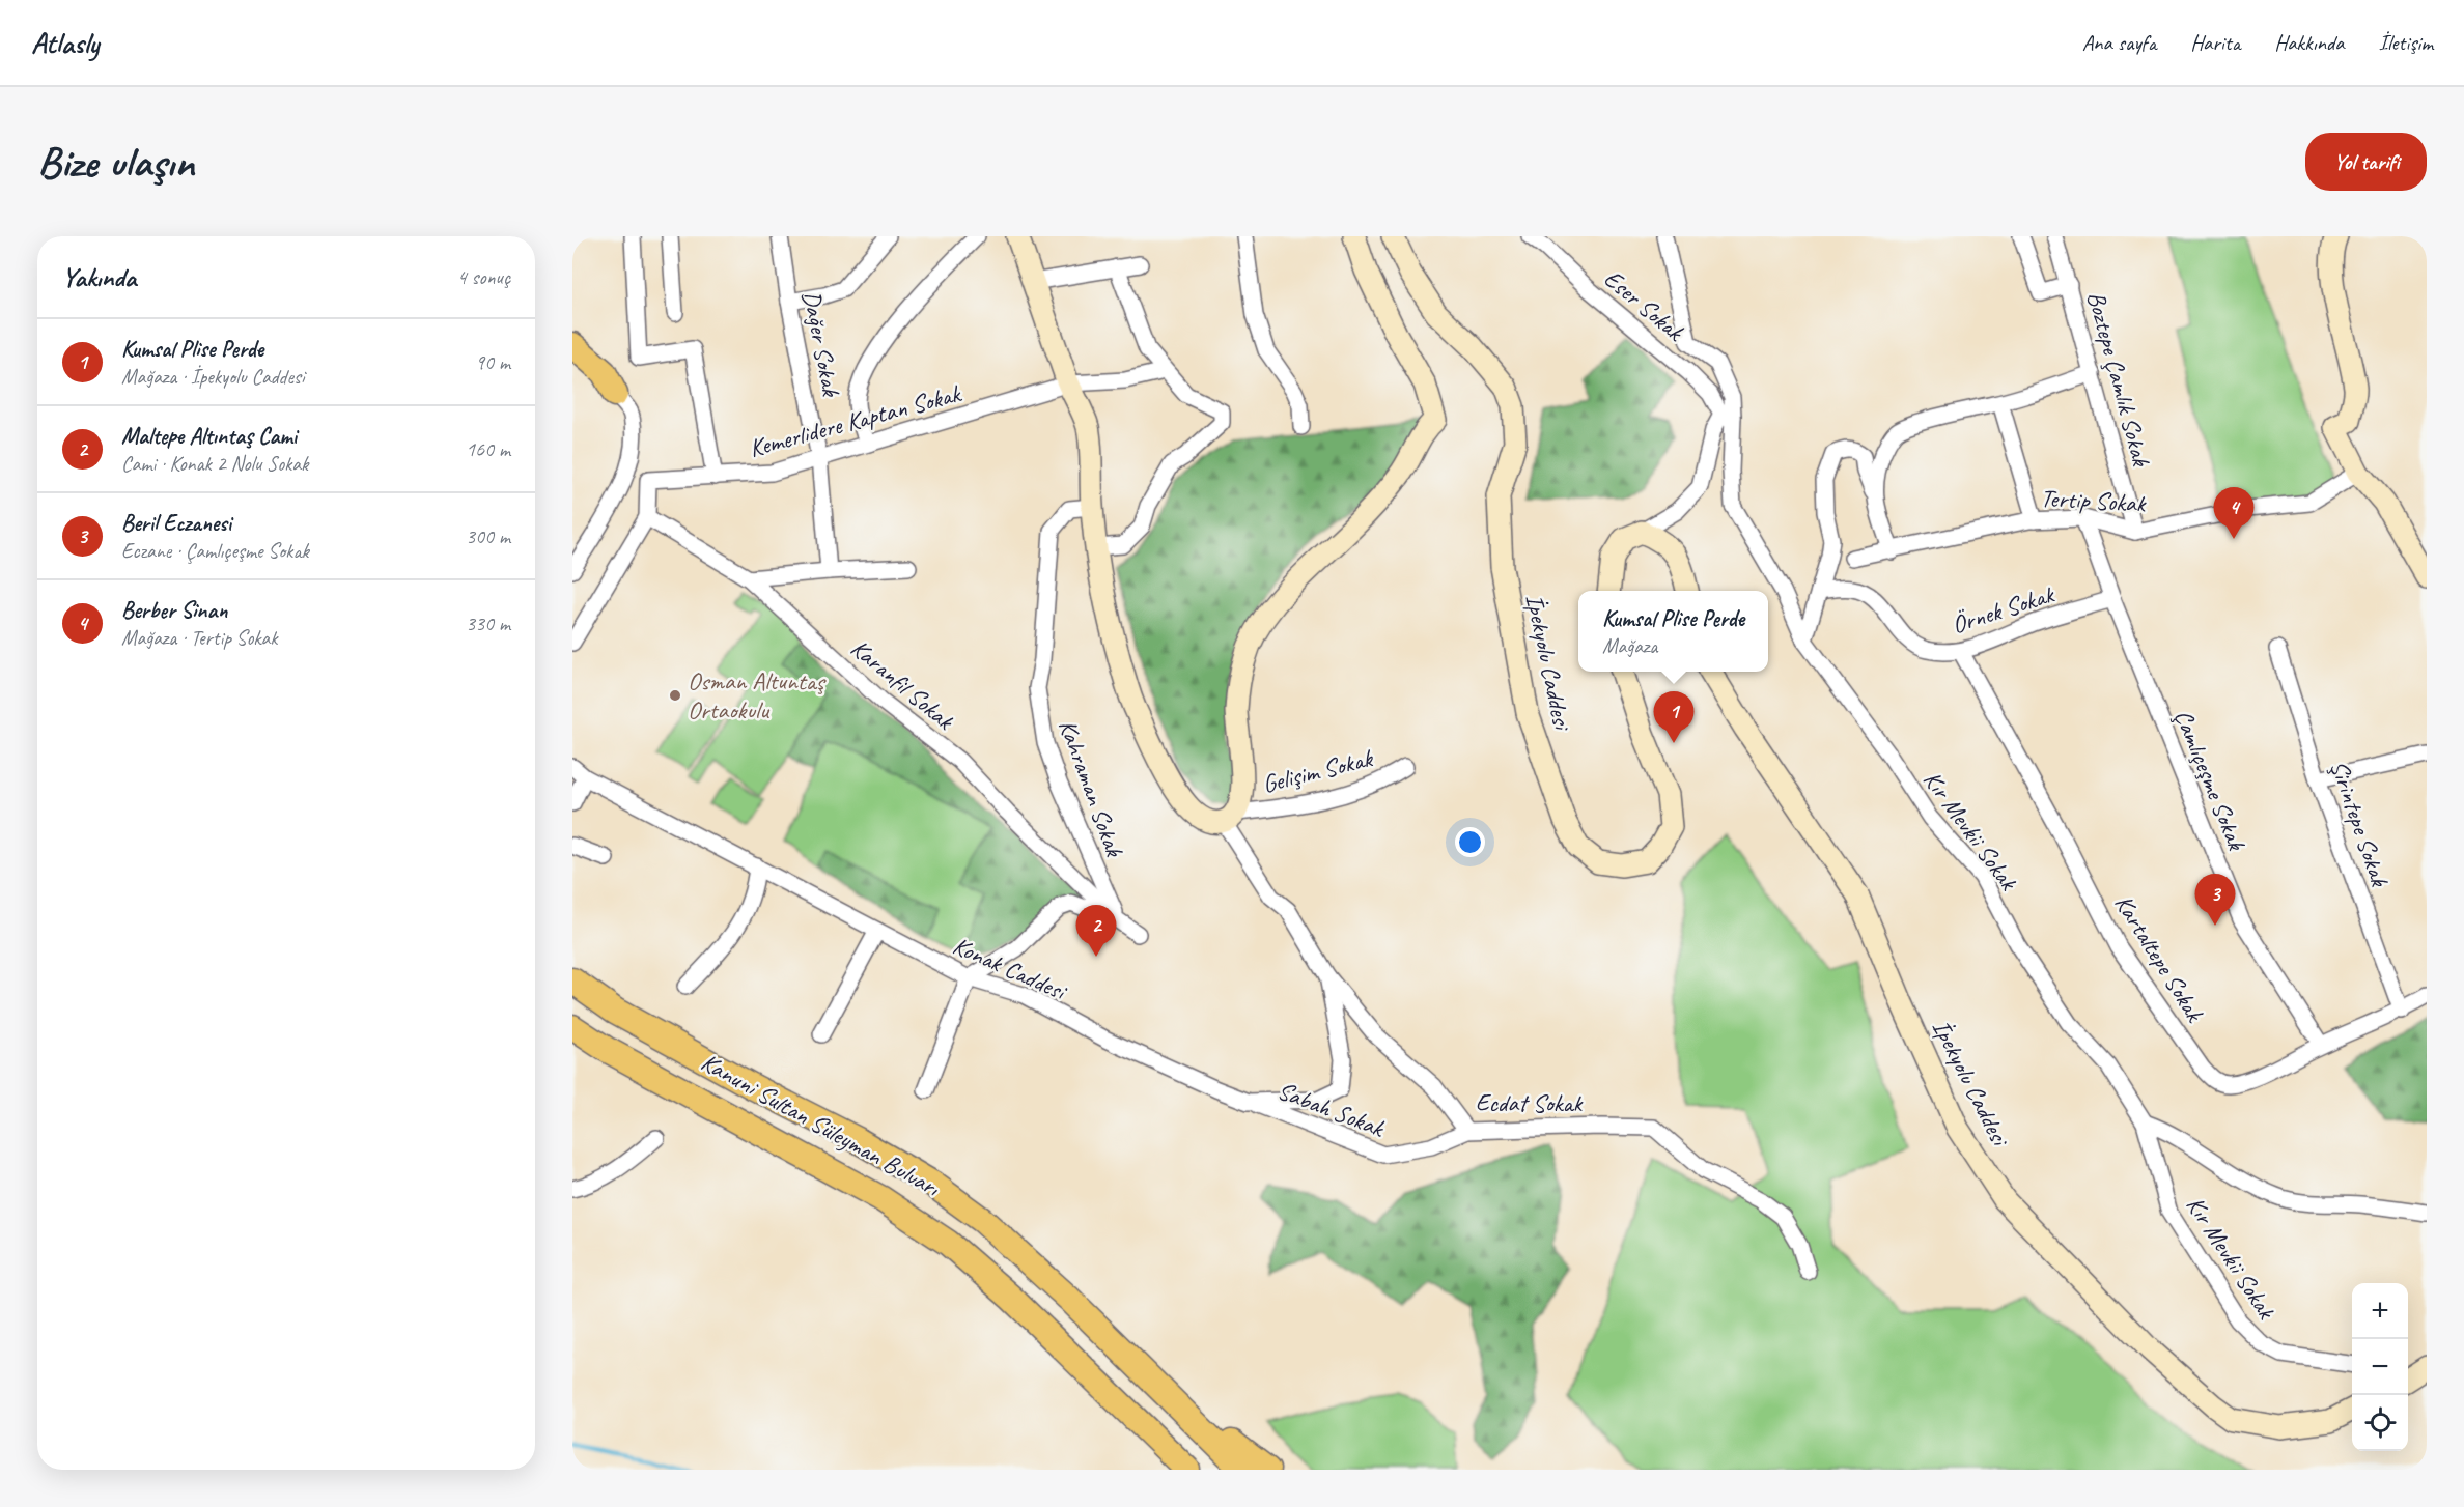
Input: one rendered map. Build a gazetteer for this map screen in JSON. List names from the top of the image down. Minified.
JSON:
{"streets":{"main road":["Kanuni Sultan Süleyman Bulvarı"],"street":["Eser Sokak","Dağer Sokak","Boztepe Çamlık Sokak","Kemerlidere Kaptan Sokak","Tertip Sokak","Örnek Sokak","İpekyolu Caddesi","Karanfil Sokak","Gelişim Sokak","Çamlıçeşme Sokak","Kahraman Sokak","Şirintepe Sokak","Kır Mevkii Sokak","Kartaltepe Sokak","Konak Caddesi","Ecdat Sokak","Sabah Sokak"]},"crossings":[["Eser Sokak","Kır Mevkii Sokak"],["Dağer Sokak","Kemerlidere Kaptan Sokak"],["Boztepe Çamlık Sokak","Tertip Sokak"],["Kemerlidere Kaptan Sokak","Karanfil Sokak"],["Tertip Sokak","Çamlıçeşme Sokak"],["Örnek Sokak","Çamlıçeşme Sokak"],["Örnek Sokak","Kartaltepe Sokak"],["Karanfil Sokak","Kahraman Sokak"],["Gelişim Sokak","Ecdat Sokak"],["Çamlıçeşme Sokak","Kartaltepe Sokak"],["Şirintepe Sokak","Kartaltepe Sokak"],["Konak Caddesi","Ecdat Sokak"],["Konak Caddesi","Sabah Sokak"],["Ecdat Sokak","Sabah Sokak"]],"places":["Osman Altuntaş Ortaokulu"],"page":{"header":"Atlasly","nav":["Ana sayfa","Harita","Hakkında","İletişim"],"buttons":"Yol tarifi","title":"Bize ulaşın","heading":["Yakında","4 sonuç"],"list":[{"mark":"1","name":"Kumsal Plise Perde","note":"Mağaza · İpekyolu Caddesi","value":"90 m"},{"mark":"2","name":"Maltepe Altıntaş Cami","note":"Cami · Konak 2 Nolu Sokak","value":"160 m"},{"mark":"3","name":"Beril Eczanesi","note":"Eczane · Çamlıçeşme Sokak","value":"300 m"},{"mark":"4","name":"Berber Sinan","note":"Mağaza · Tertip Sokak","value":"330 m"}],"pins":["4","1","3","2"],"popup":["Kumsal Plise Perde","Mağaza"],"map_buttons":["+","−"]}}
